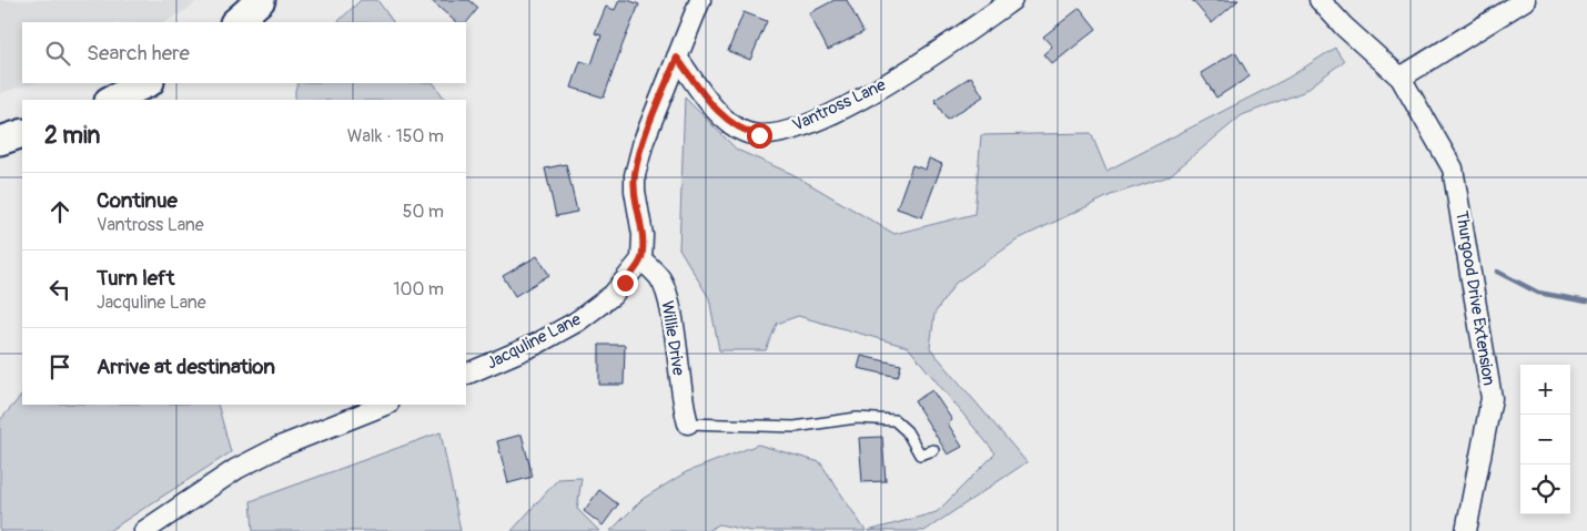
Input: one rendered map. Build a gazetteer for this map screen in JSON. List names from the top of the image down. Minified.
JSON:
{"streets":{"street":["Vantross Lane","Thurgood Drive Extension","Willie Drive","Jacquline Lane"]},"crossings":[["Willie Drive","Jacquline Lane"]],"page":{"search":"Search here","heading":["2 min","Walk · 150 m"],"list":[["Continue","Vantross Lane","50 m"],["Turn left","Jacquline Lane","100 m"],"Arrive at destination"],"map_buttons":["+","−"]}}
